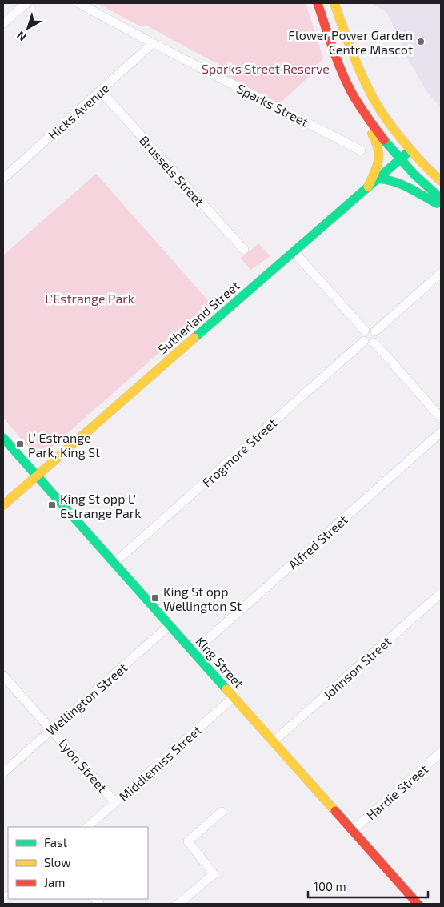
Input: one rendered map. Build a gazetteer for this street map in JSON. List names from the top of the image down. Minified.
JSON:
{"streets":{"main road":["Sutherland Street","King Street"],"street":["Sparks Street","Hicks Avenue","Brussels Street","Frogmore Street","Alfred Street","Johnson Street","Wellington Street","Middlemiss Street","Lyon Street","Hardie Street"]},"crossings":[["Sparks Street","Hicks Avenue"],["Hicks Avenue","Brussels Street"],["Sutherland Street","King Street"],["Frogmore Street","King Street"],["Alfred Street","King Street"],["King Street","Johnson Street"],["King Street","Wellington Street"],["King Street","Middlemiss Street"],["King Street","Hardie Street"],["Wellington Street","Lyon Street"],["Middlemiss Street","Lyon Street"]],"parks":["Sparks Street Reserve","L'Estrange Park"],"places":{"other":["Flower Power Garden Centre Mascot"],"transit":["L' Estrange Park, King St","King St opp L' Estrange Park","King St opp Wellington St"]},"legend":["Fast","Slow","Jam"],"scale_bar":"100 m","north":"bottom left"}
